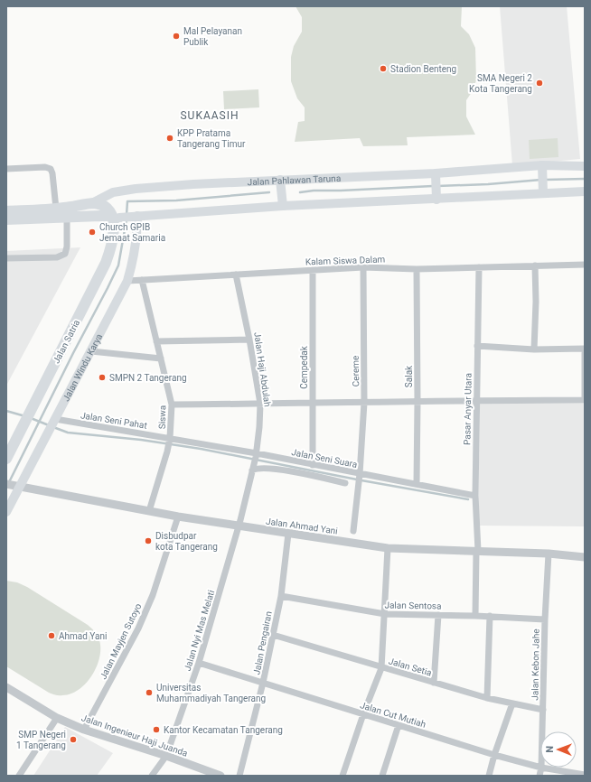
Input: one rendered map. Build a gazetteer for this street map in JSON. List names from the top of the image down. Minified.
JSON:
{"streets":{"highway":["Jalan Pahlawan Taruna","Jalan Satria"],"main road":["Jalan Windu Karya"],"street":["Kalam Siswa Dalam","Cempedak","Jalan Haji Abdulah","Cereme","Salak","Pasar Anyar Utara","Siswa","Jalan Seni Pahat","Jalan Seni Suara","Jalan Ahmad Yani","Jalan Sentosa","Jalan Nyi Mas Melati","Jalan Mayjen Sutoyo","Jalan Pengairan","Jalan Kebon Jahe","Jalan Setia","Jalan Cut Mutiah","Jalan Ingenieur Haji Juanda"]},"crossings":[["Kalam Siswa Dalam","Jalan Windu Karya"],["Kalam Siswa Dalam","Cempedak"],["Kalam Siswa Dalam","Jalan Haji Abdulah"],["Kalam Siswa Dalam","Cereme"],["Kalam Siswa Dalam","Salak"],["Kalam Siswa Dalam","Pasar Anyar Utara"],["Kalam Siswa Dalam","Siswa"],["Jalan Windu Karya","Jalan Seni Pahat"],["Jalan Windu Karya","Jalan Ahmad Yani"],["Cempedak","Jalan Seni Suara"],["Jalan Haji Abdulah","Jalan Seni Suara"],["Jalan Haji Abdulah","Jalan Ahmad Yani"],["Jalan Haji Abdulah","Jalan Nyi Mas Melati"],["Cereme","Jalan Seni Suara"],["Salak","Jalan Seni Suara"],["Pasar Anyar Utara","Jalan Seni Suara"],["Pasar Anyar Utara","Jalan Ahmad Yani"],["Pasar Anyar Utara","Jalan Sentosa"],["Siswa","Jalan Seni Pahat"],["Siswa","Jalan Seni Suara"],["Siswa","Jalan Ahmad Yani"],["Jalan Seni Pahat","Jalan Seni Suara"],["Jalan Ahmad Yani","Jalan Nyi Mas Melati"],["Jalan Ahmad Yani","Jalan Mayjen Sutoyo"],["Jalan Ahmad Yani","Jalan Pengairan"],["Jalan Ahmad Yani","Jalan Kebon Jahe"],["Jalan Sentosa","Jalan Pengairan"],["Jalan Sentosa","Jalan Kebon Jahe"],["Jalan Nyi Mas Melati","Jalan Cut Mutiah"],["Jalan Nyi Mas Melati","Jalan Ingenieur Haji Juanda"],["Jalan Mayjen Sutoyo","Jalan Ingenieur Haji Juanda"],["Jalan Pengairan","Jalan Setia"],["Jalan Pengairan","Jalan Cut Mutiah"],["Jalan Kebon Jahe","Jalan Setia"],["Jalan Kebon Jahe","Jalan Cut Mutiah"]],"districts":["SUKAASIH"],"places":["Mal Pelayanan Publik","Stadion Benteng","SMA Negeri 2 Kota Tangerang","KPP Pratama Tangerang Timur","Church GPIB Jemaat Samaria","SMPN 2 Tangerang","Disbudpar kota Tangerang","Ahmad Yani","Universitas Muhammadiyah Tangerang","Kantor Kecamatan Tangerang","SMP Negeri 1 Tangerang"],"north":"left"}
